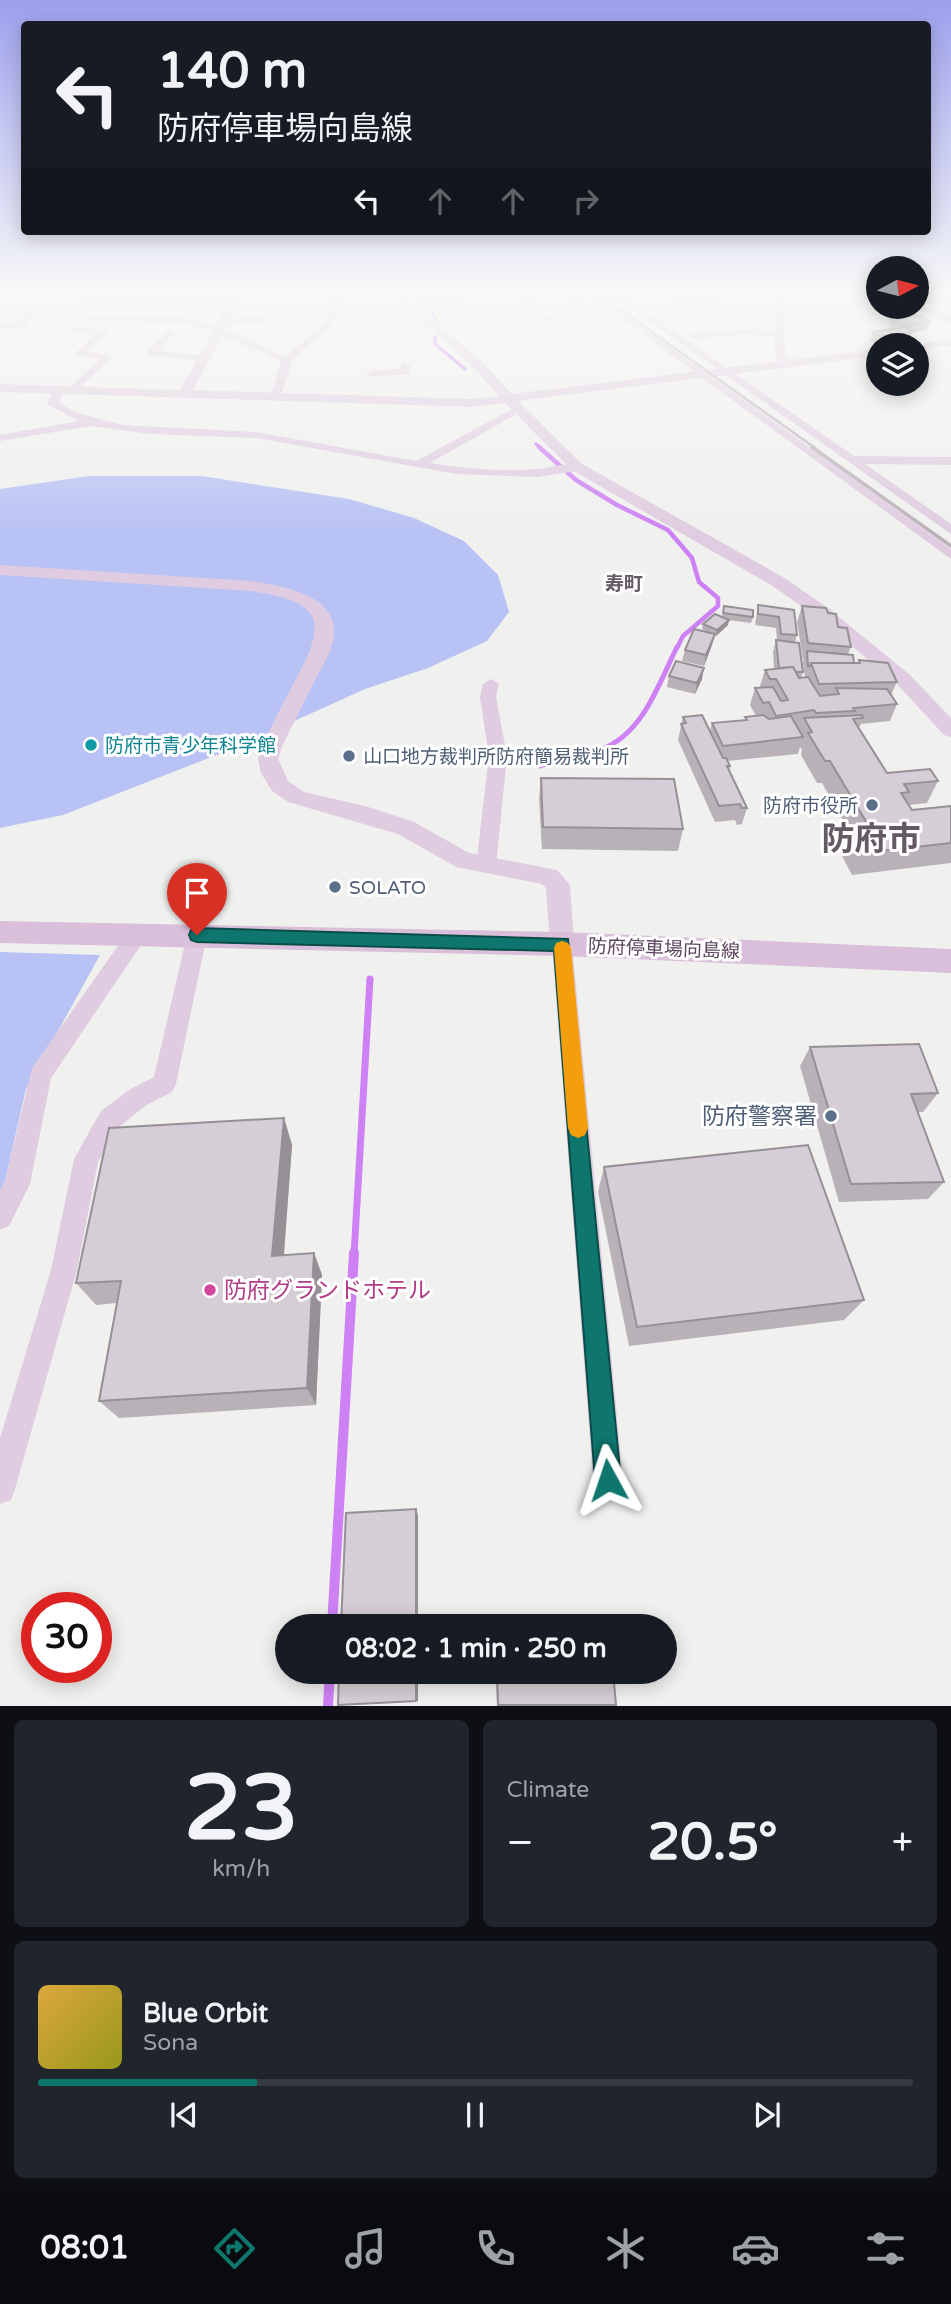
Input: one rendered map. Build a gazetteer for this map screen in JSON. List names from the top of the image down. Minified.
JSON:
{"streets":{"main road":["防府停車場向島線"]},"districts":["寿町","防府市"],"places":["防府市青少年科学館","山口地方裁判所防府簡易裁判所","防府市役所","SOLATO","防府警察署","防府グランドホテル"],"north":"right","page":{"turn":["140 m","防府停車場向島線"],"limit":"30","trip":"08:02 · 1 min · 250 m","tile":[["23","km/h"],"Climate"],"heat":["−","20.5°","+"],"song":["Blue Orbit","Sona"],"tabs":"08:01"}}
